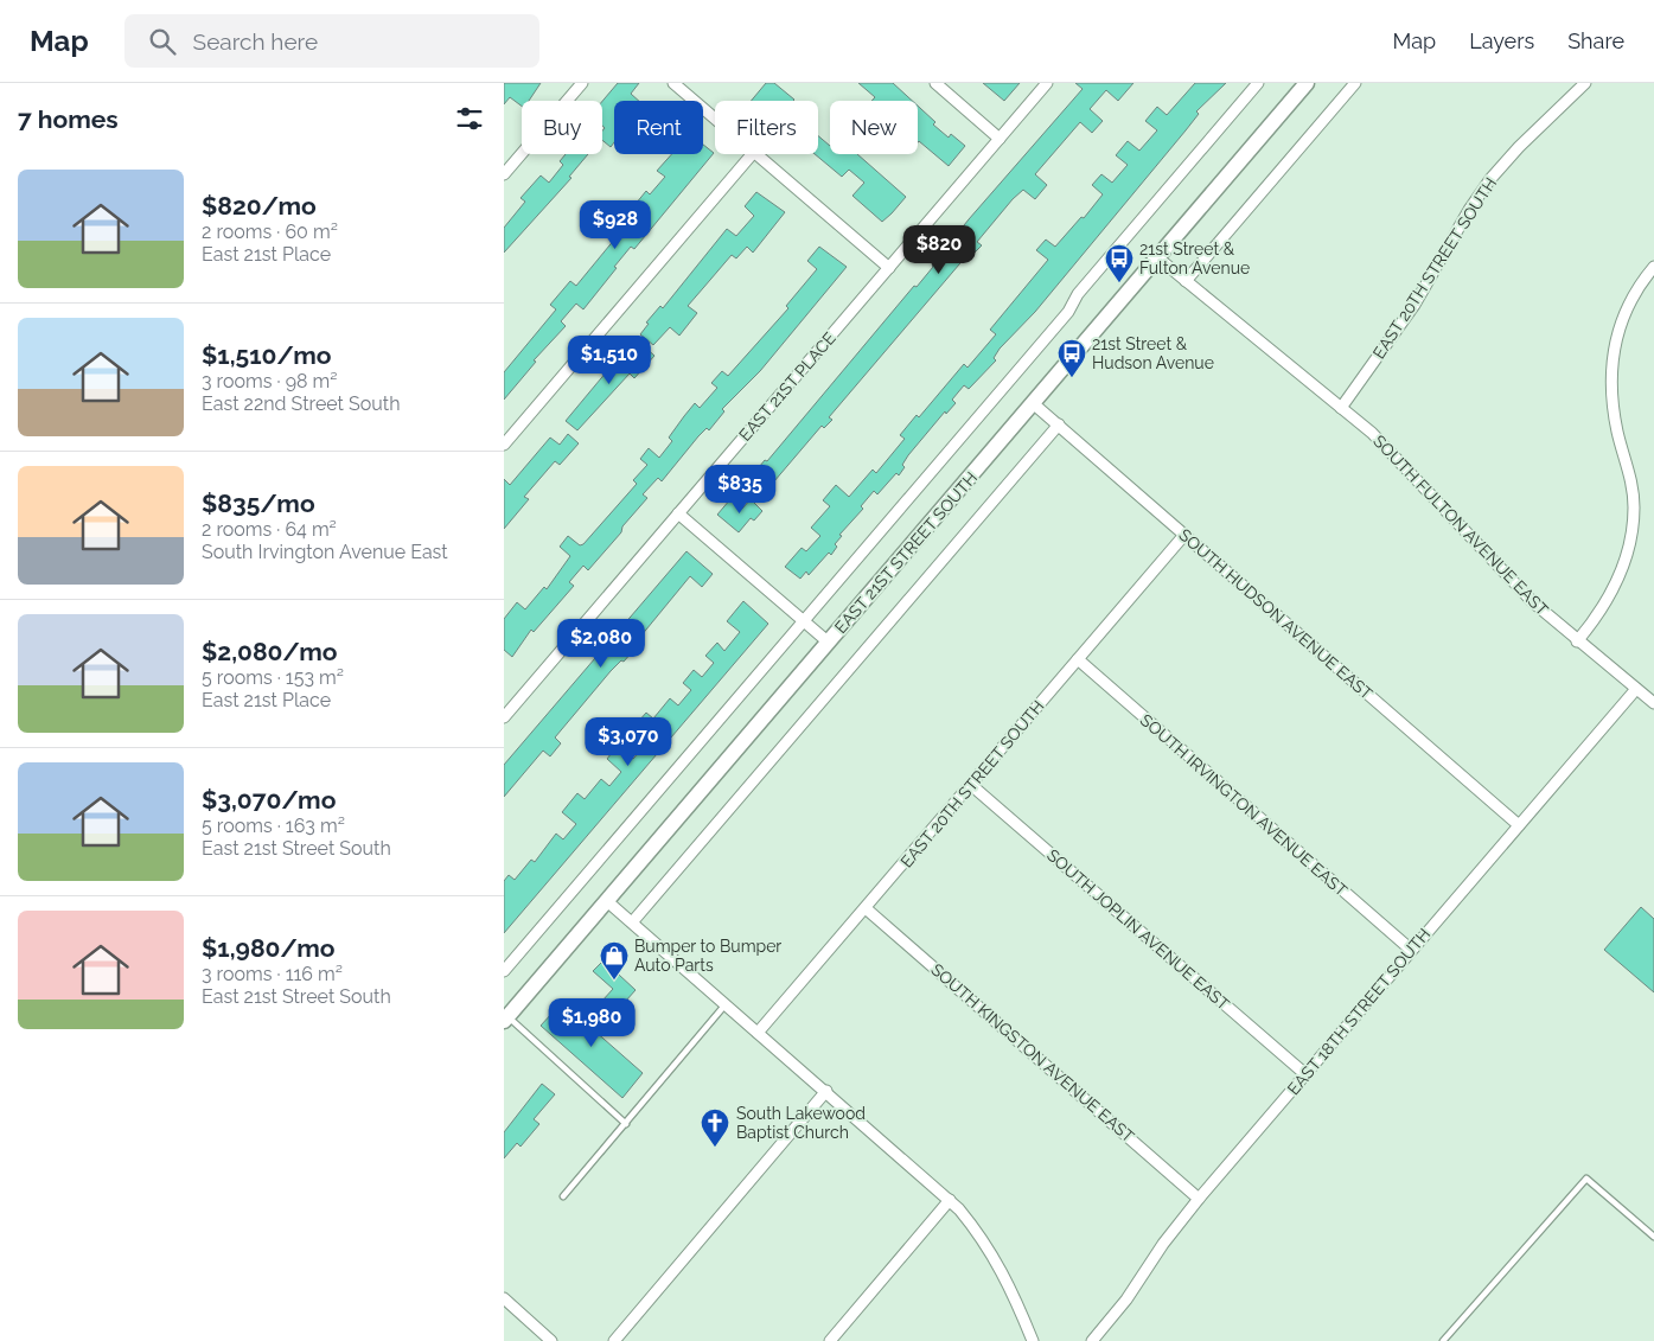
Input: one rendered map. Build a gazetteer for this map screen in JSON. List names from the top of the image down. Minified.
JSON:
{"streets":{"main road":["EAST 21ST STREET SOUTH"],"street":["EAST 20TH STREET SOUTH","EAST 21ST PLACE","SOUTH FULTON AVENUE EAST","SOUTH HUDSON AVENUE EAST","SOUTH IRVINGTON AVENUE EAST","SOUTH JOPLIN AVENUE EAST","EAST 18TH STREET SOUTH","SOUTH KINGSTON AVENUE EAST"]},"crossings":[["EAST 20TH STREET SOUTH","SOUTH FULTON AVENUE EAST"],["EAST 20TH STREET SOUTH","SOUTH HUDSON AVENUE EAST"],["EAST 20TH STREET SOUTH","SOUTH IRVINGTON AVENUE EAST"],["EAST 20TH STREET SOUTH","SOUTH JOPLIN AVENUE EAST"],["EAST 20TH STREET SOUTH","SOUTH KINGSTON AVENUE EAST"],["SOUTH FULTON AVENUE EAST","EAST 21ST STREET SOUTH"],["SOUTH FULTON AVENUE EAST","EAST 18TH STREET SOUTH"],["EAST 21ST STREET SOUTH","SOUTH HUDSON AVENUE EAST"],["SOUTH HUDSON AVENUE EAST","EAST 18TH STREET SOUTH"],["SOUTH IRVINGTON AVENUE EAST","EAST 18TH STREET SOUTH"],["SOUTH JOPLIN AVENUE EAST","EAST 18TH STREET SOUTH"],["EAST 18TH STREET SOUTH","SOUTH KINGSTON AVENUE EAST"]],"places":{"bus stop":["21st Street & Fulton Avenue","21st Street & Hudson Avenue"],"shop":["Bumper to Bumper Auto Parts"],"church":["South Lakewood Baptist Church"]},"page":{"header":"Map","search":"Search here","nav":["Map","Layers","Share"],"heading":"7 homes","chip":["Buy","Rent","Filters","New"],"list":[{"name":"$820/mo","note":"2 rooms · 60 m² · East 21st Place"},{"name":"$1,510/mo","note":"3 rooms · 98 m² · East 22nd Street South"},{"name":"$835/mo","note":"2 rooms · 64 m² · South Irvington Avenue East"},{"name":"$2,080/mo","note":"5 rooms · 153 m² · East 21st Place"},{"name":"$3,070/mo","note":"5 rooms · 163 m² · East 21st Street South"},{"name":"$1,980/mo","note":"3 rooms · 116 m² · East 21st Street South"}],"price":["$928","$820","$1,510","$835","$2,080","$3,070","$1,980"]}}
